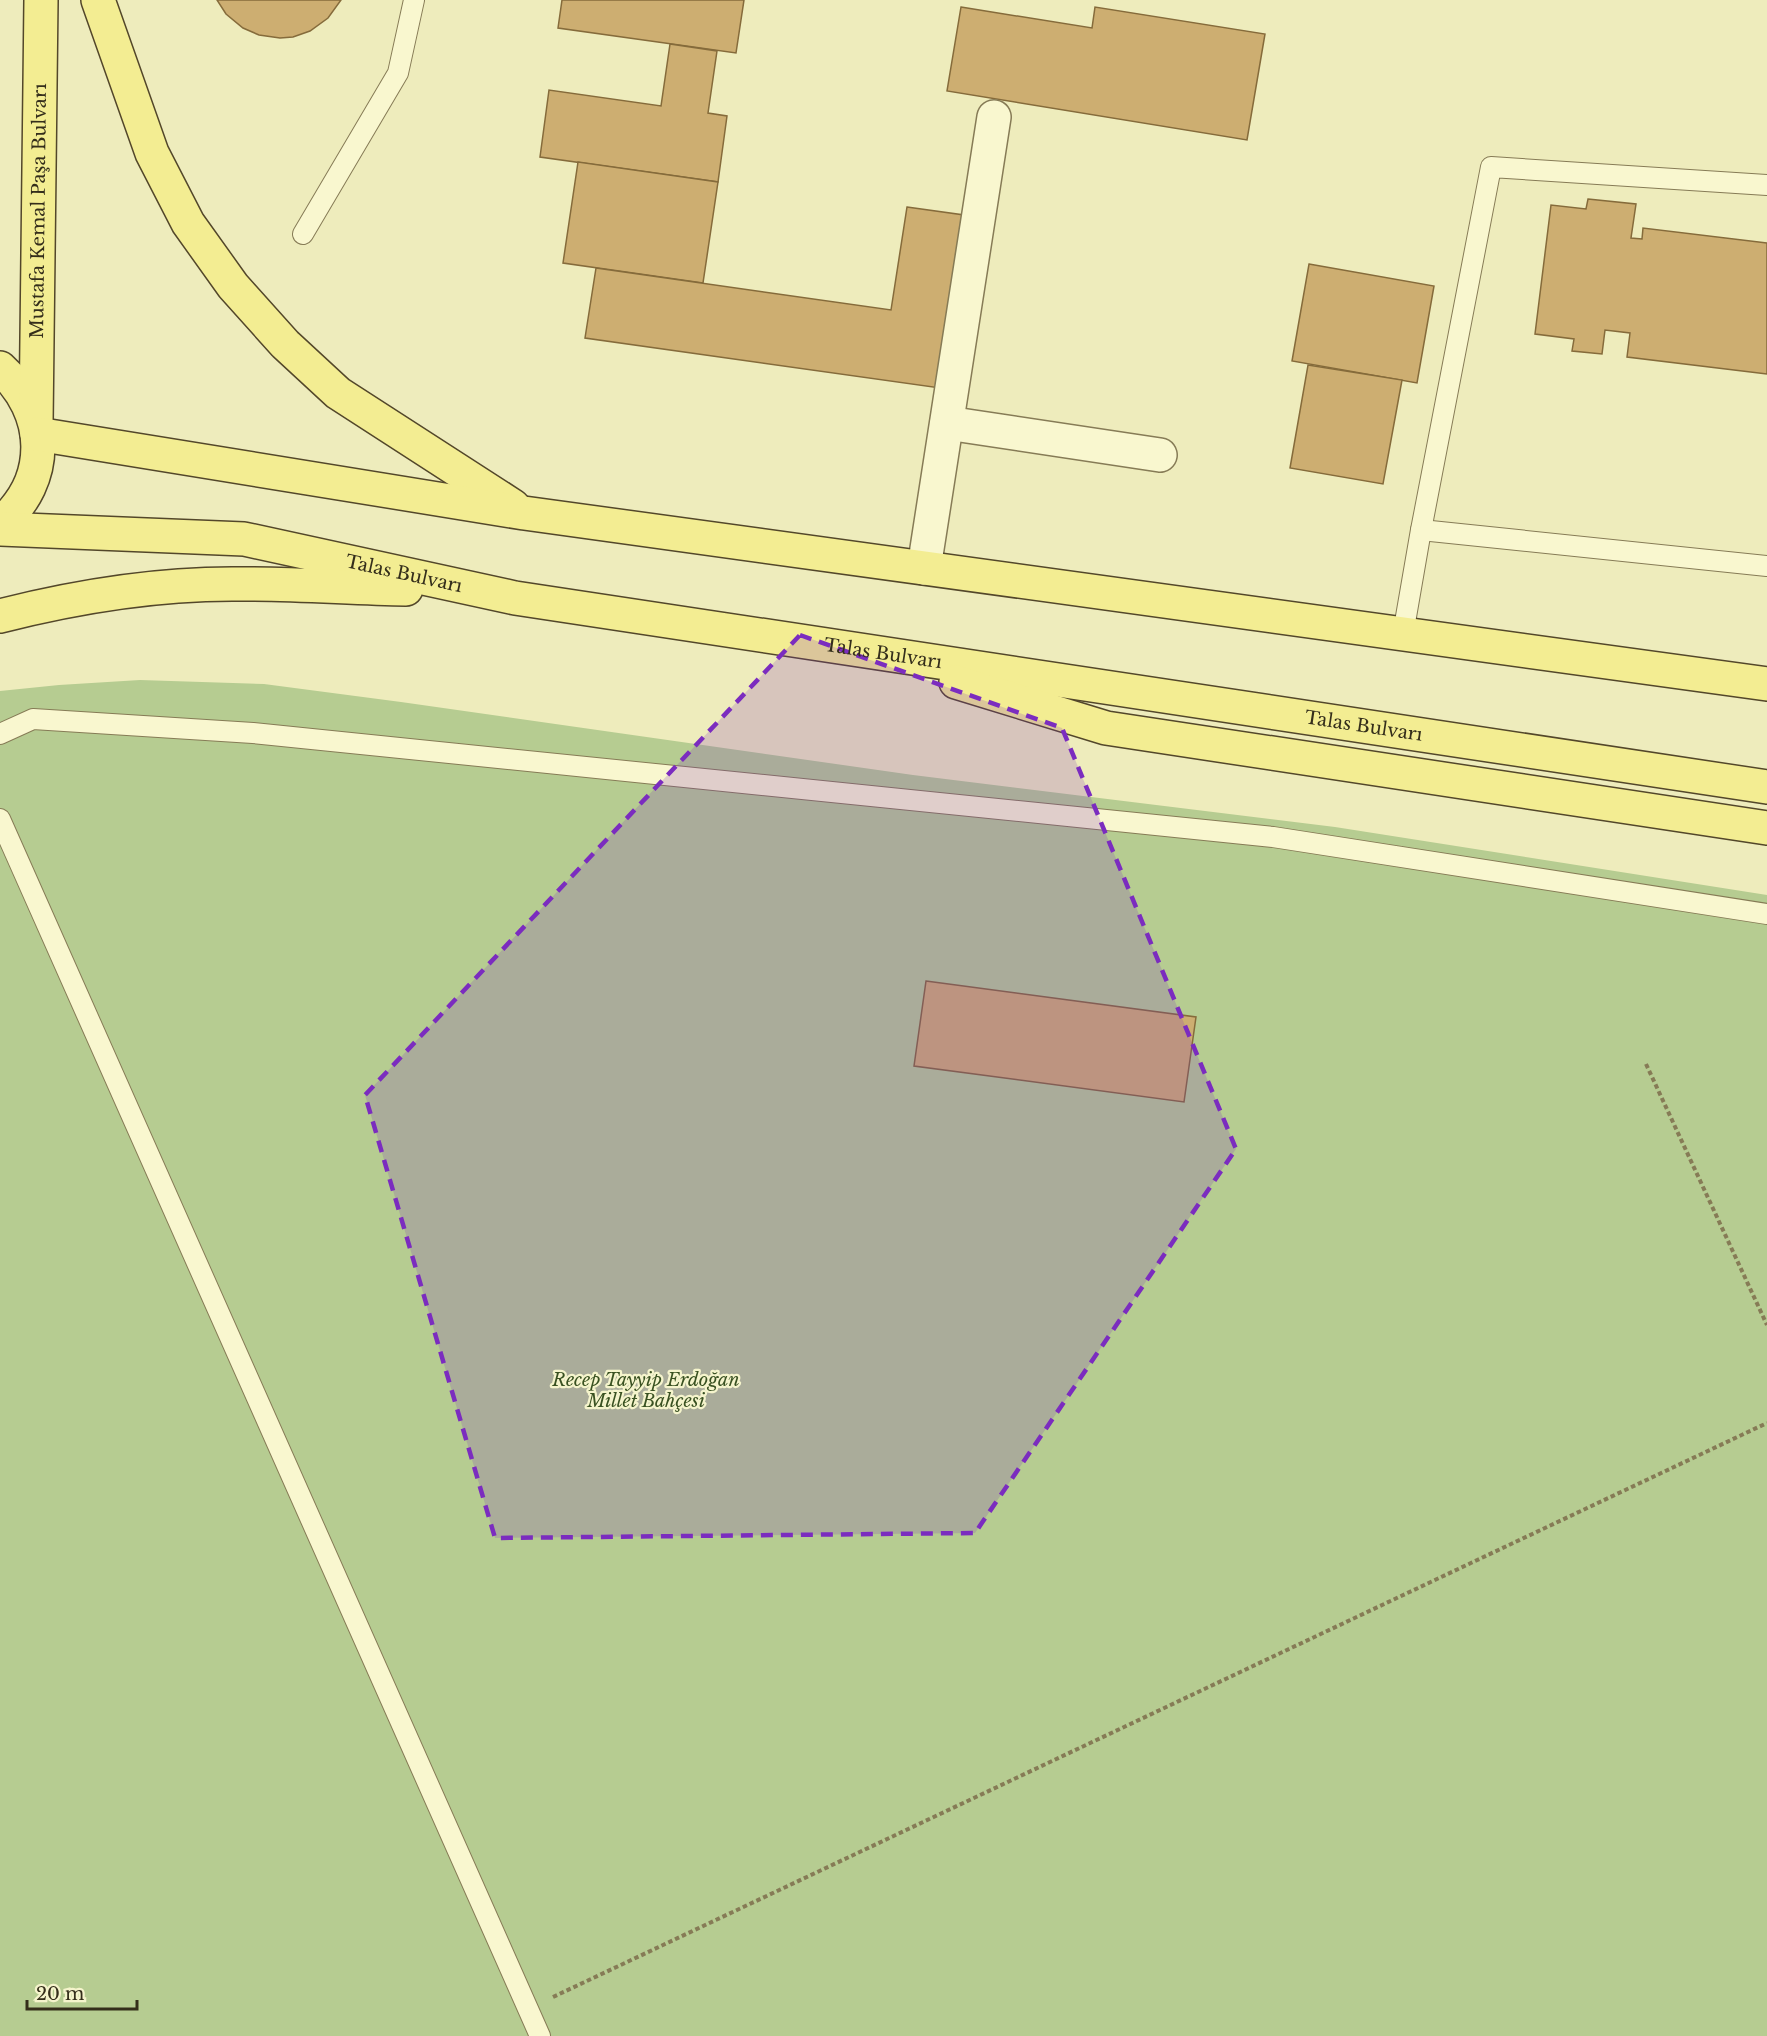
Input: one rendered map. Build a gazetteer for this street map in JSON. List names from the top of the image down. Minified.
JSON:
{"streets":{"main road":["Mustafa Kemal Paşa Bulvarı","Talas Bulvarı"]},"parks":["Recep Tayyip Erdoğan Millet Bahçesi"],"scale_bar":"20 m"}
